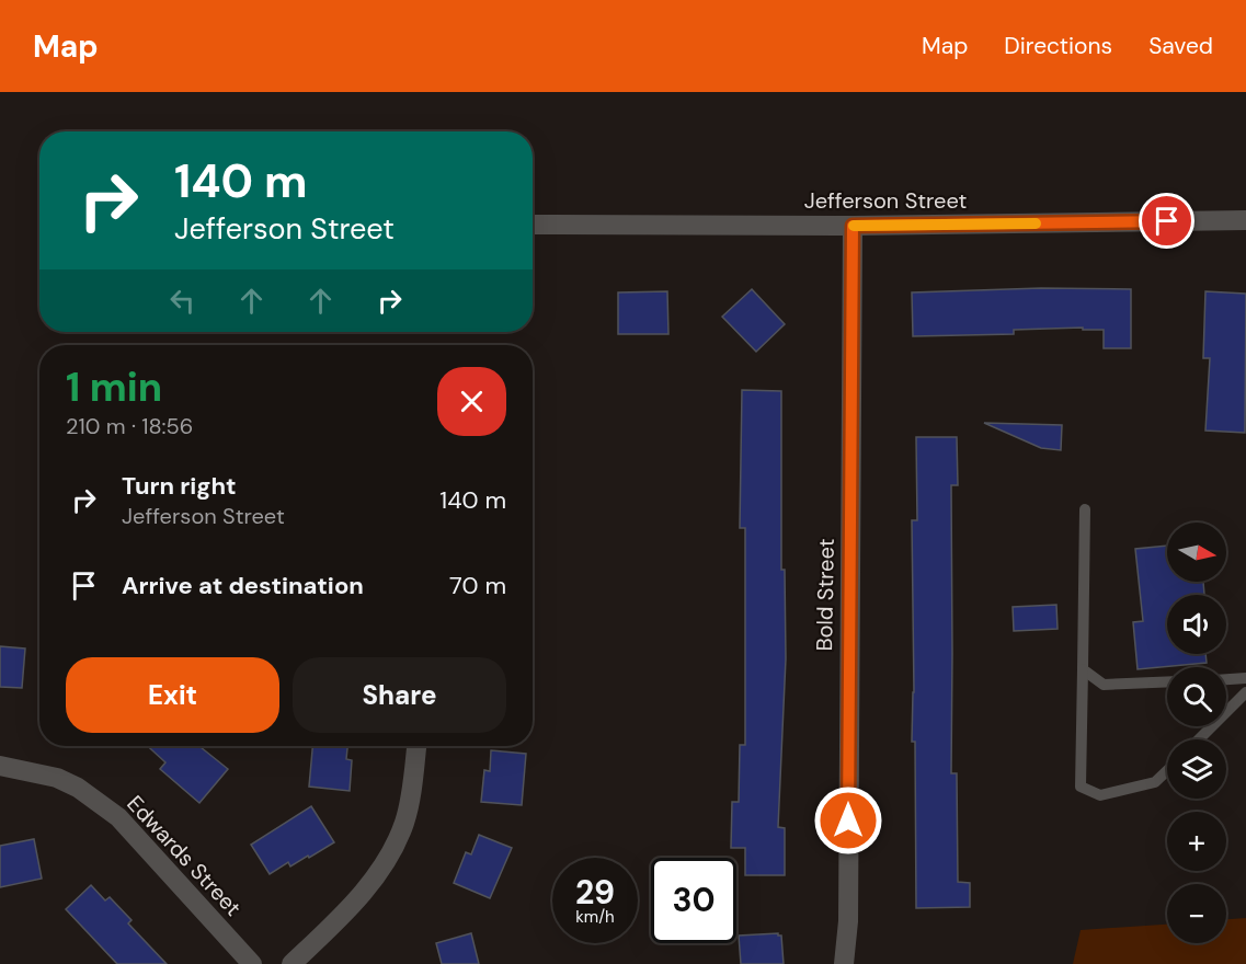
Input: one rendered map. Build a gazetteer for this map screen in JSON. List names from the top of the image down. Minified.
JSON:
{"streets":{"street":["Jefferson Street","Bold Street","Edwards Street"]},"crossings":[["Jefferson Street","Bold Street"]],"north":"right","page":{"header":"Map","nav":["Map","Directions","Saved"],"turn":["140 m","Jefferson Street"],"heading":["1 min","210 m · 18:56"],"list":[{"name":"Turn right","note":"Jefferson Street","value":"140 m"},{"name":"Arrive at destination","value":"70 m"}],"map_buttons":["+","−"],"buttons":["Exit","Share"],"speed":"29 km/h","limit":"30"}}
